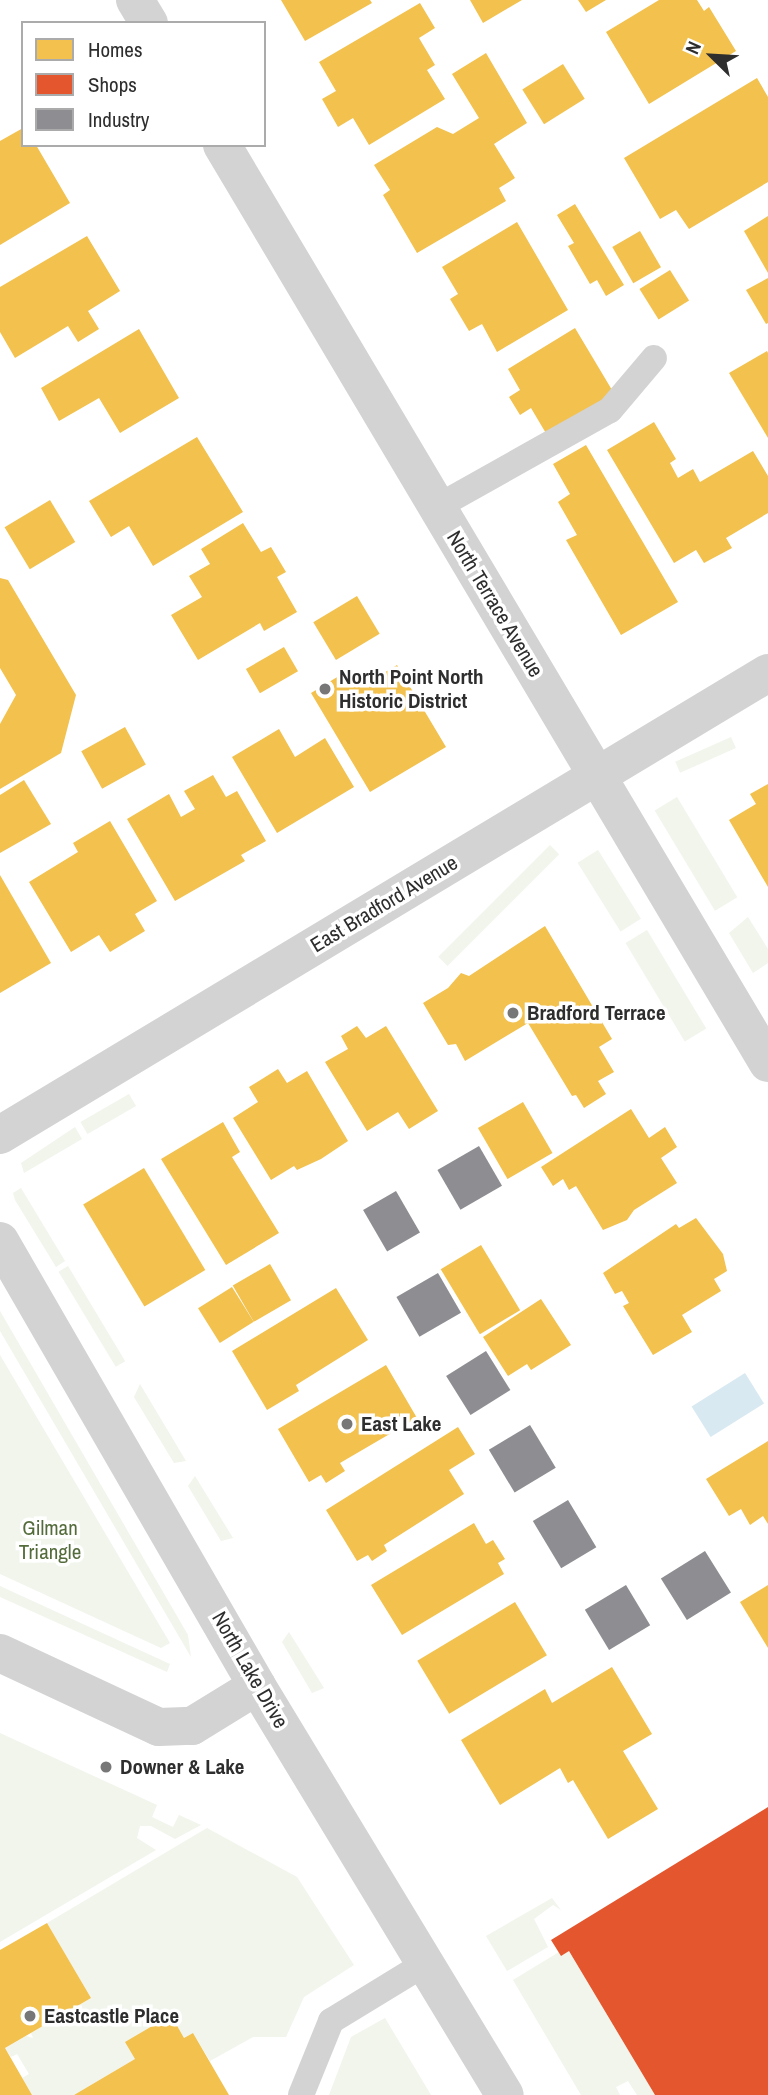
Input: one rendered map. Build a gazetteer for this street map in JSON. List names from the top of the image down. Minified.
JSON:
{"streets":{"street":["North Terrace Avenue","East Bradford Avenue","North Lake Drive"]},"crossings":[["North Terrace Avenue","East Bradford Avenue"]],"parks":["Gilman Triangle"],"places":["North Point North Historic District","Bradford Terrace","East Lake","Downer & Lake","Eastcastle Place"],"legend":["Homes","Shops","Industry"],"north":"top left"}
